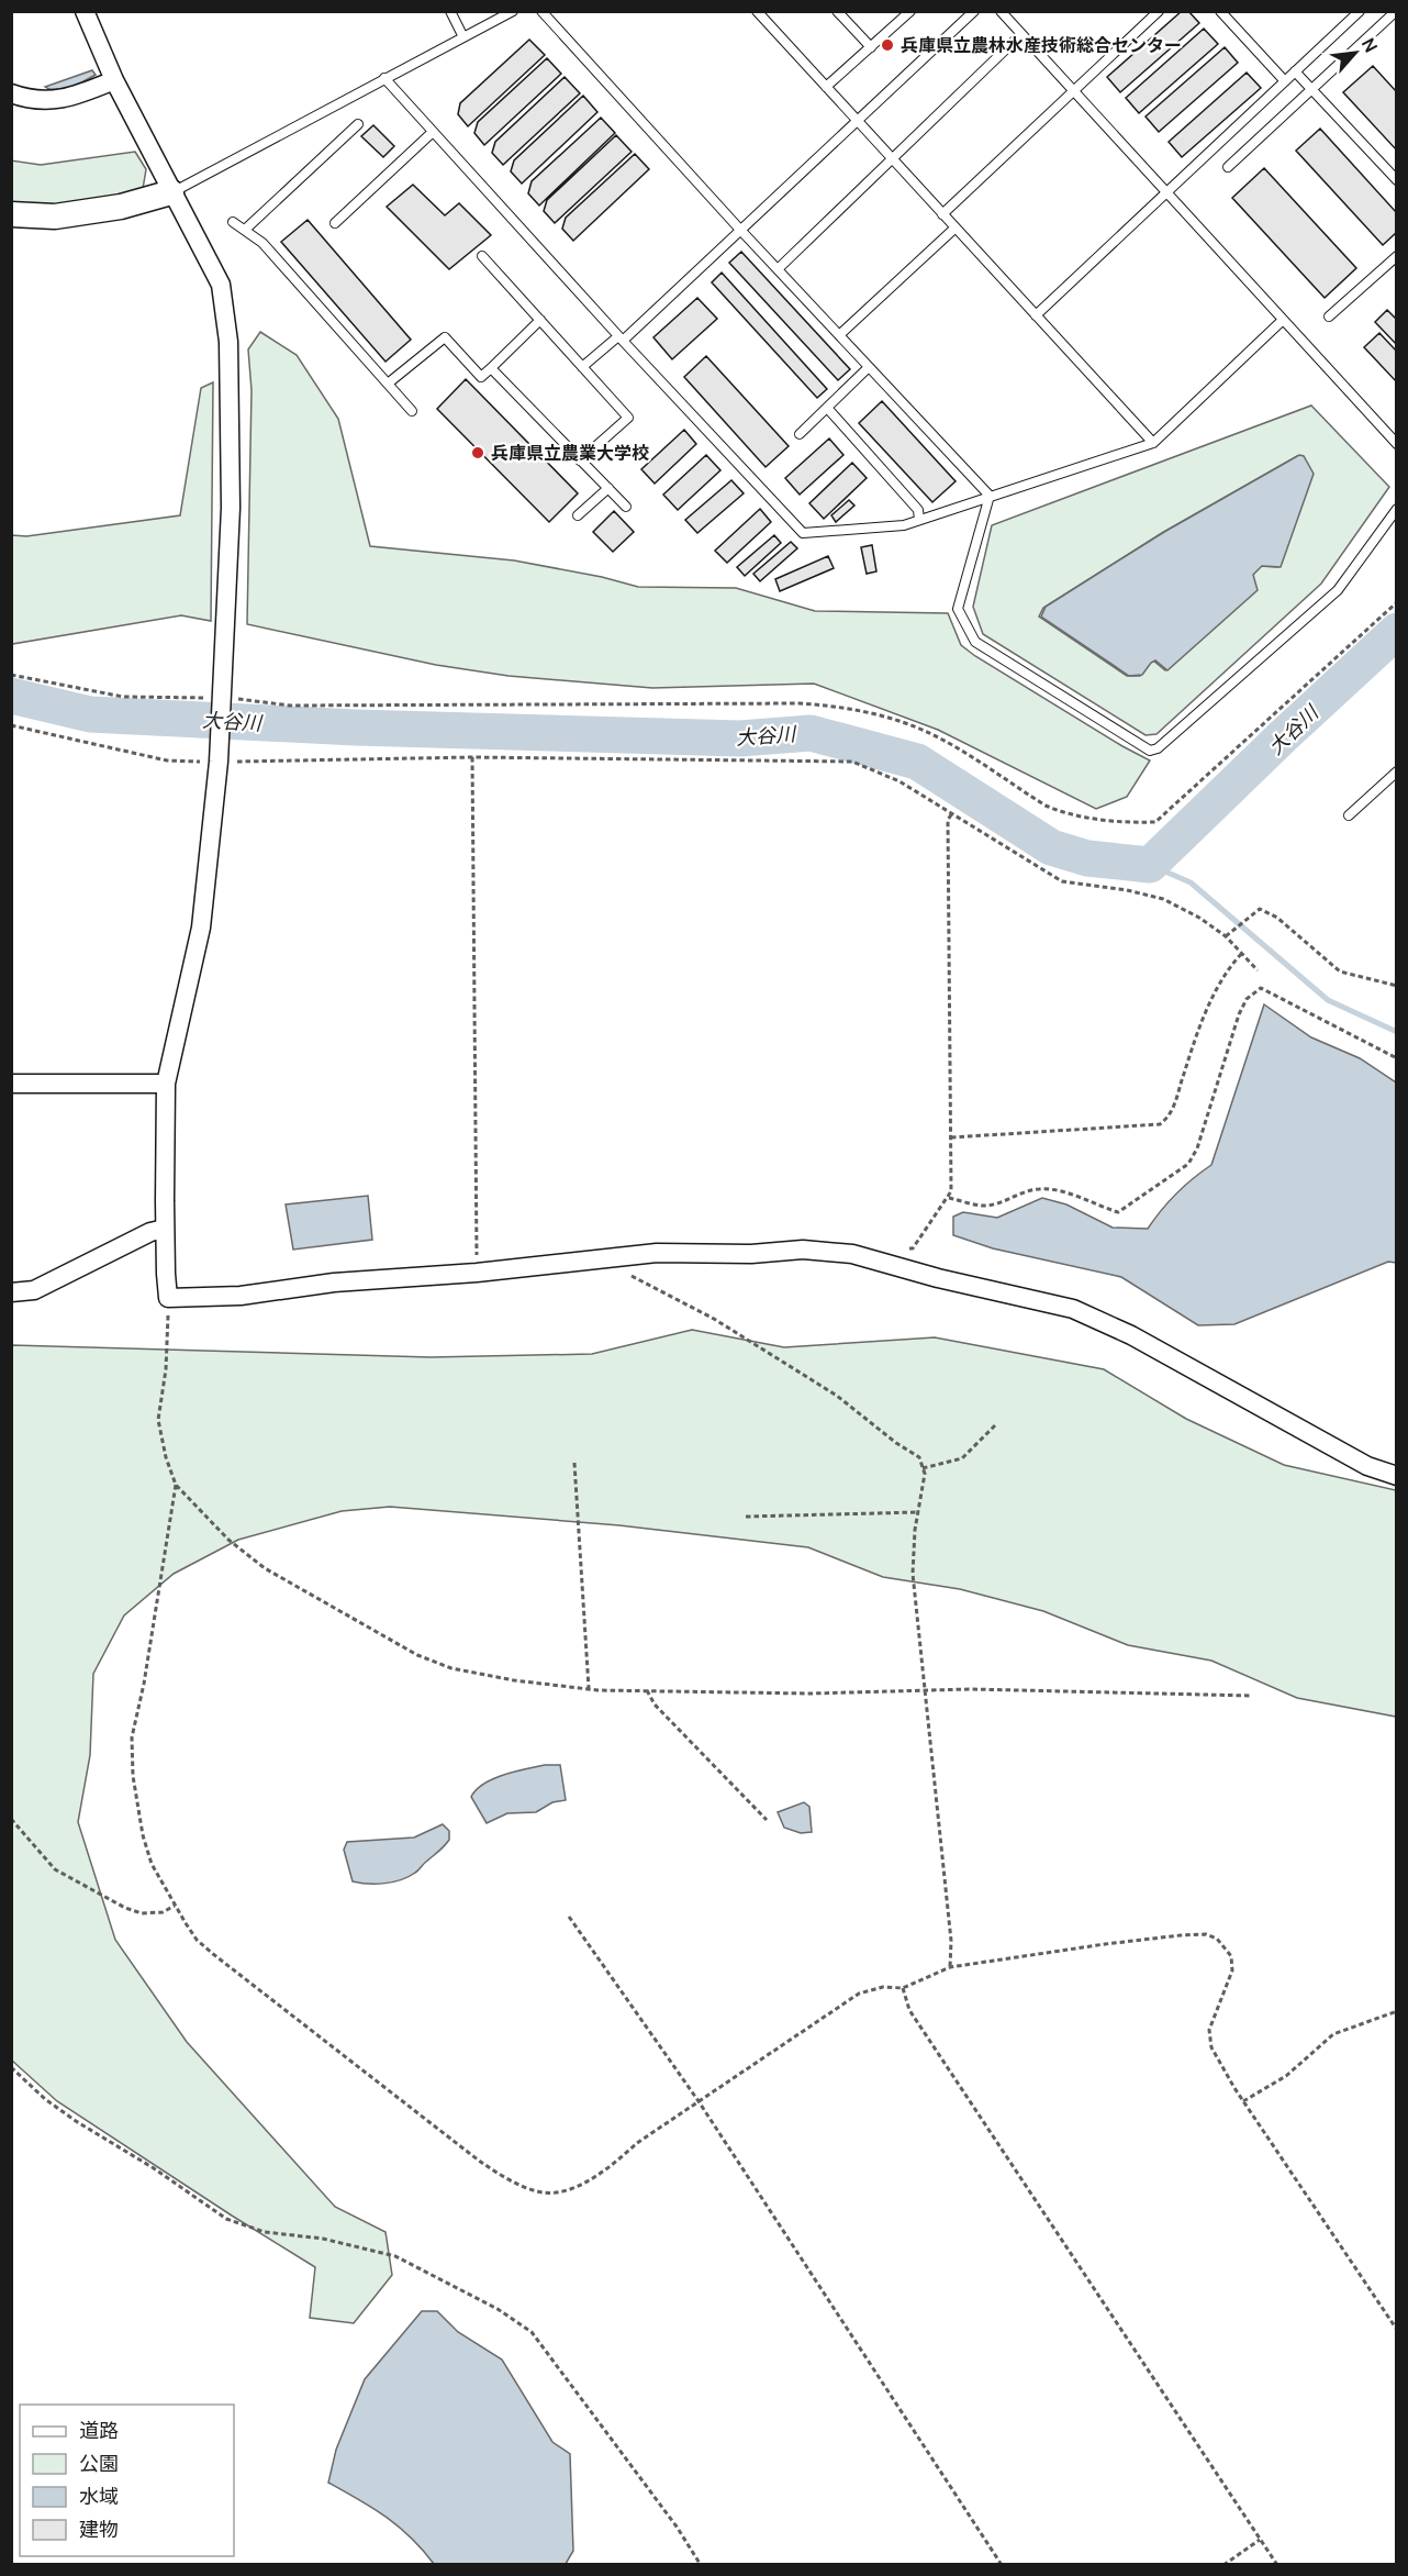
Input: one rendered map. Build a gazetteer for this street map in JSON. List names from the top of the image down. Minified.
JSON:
{"water":["大谷川"],"places":["兵庫県立農林水産技術総合センター","兵庫県立農業大学校"],"legend":["道路","公園","水域","建物"],"north":"top right"}
